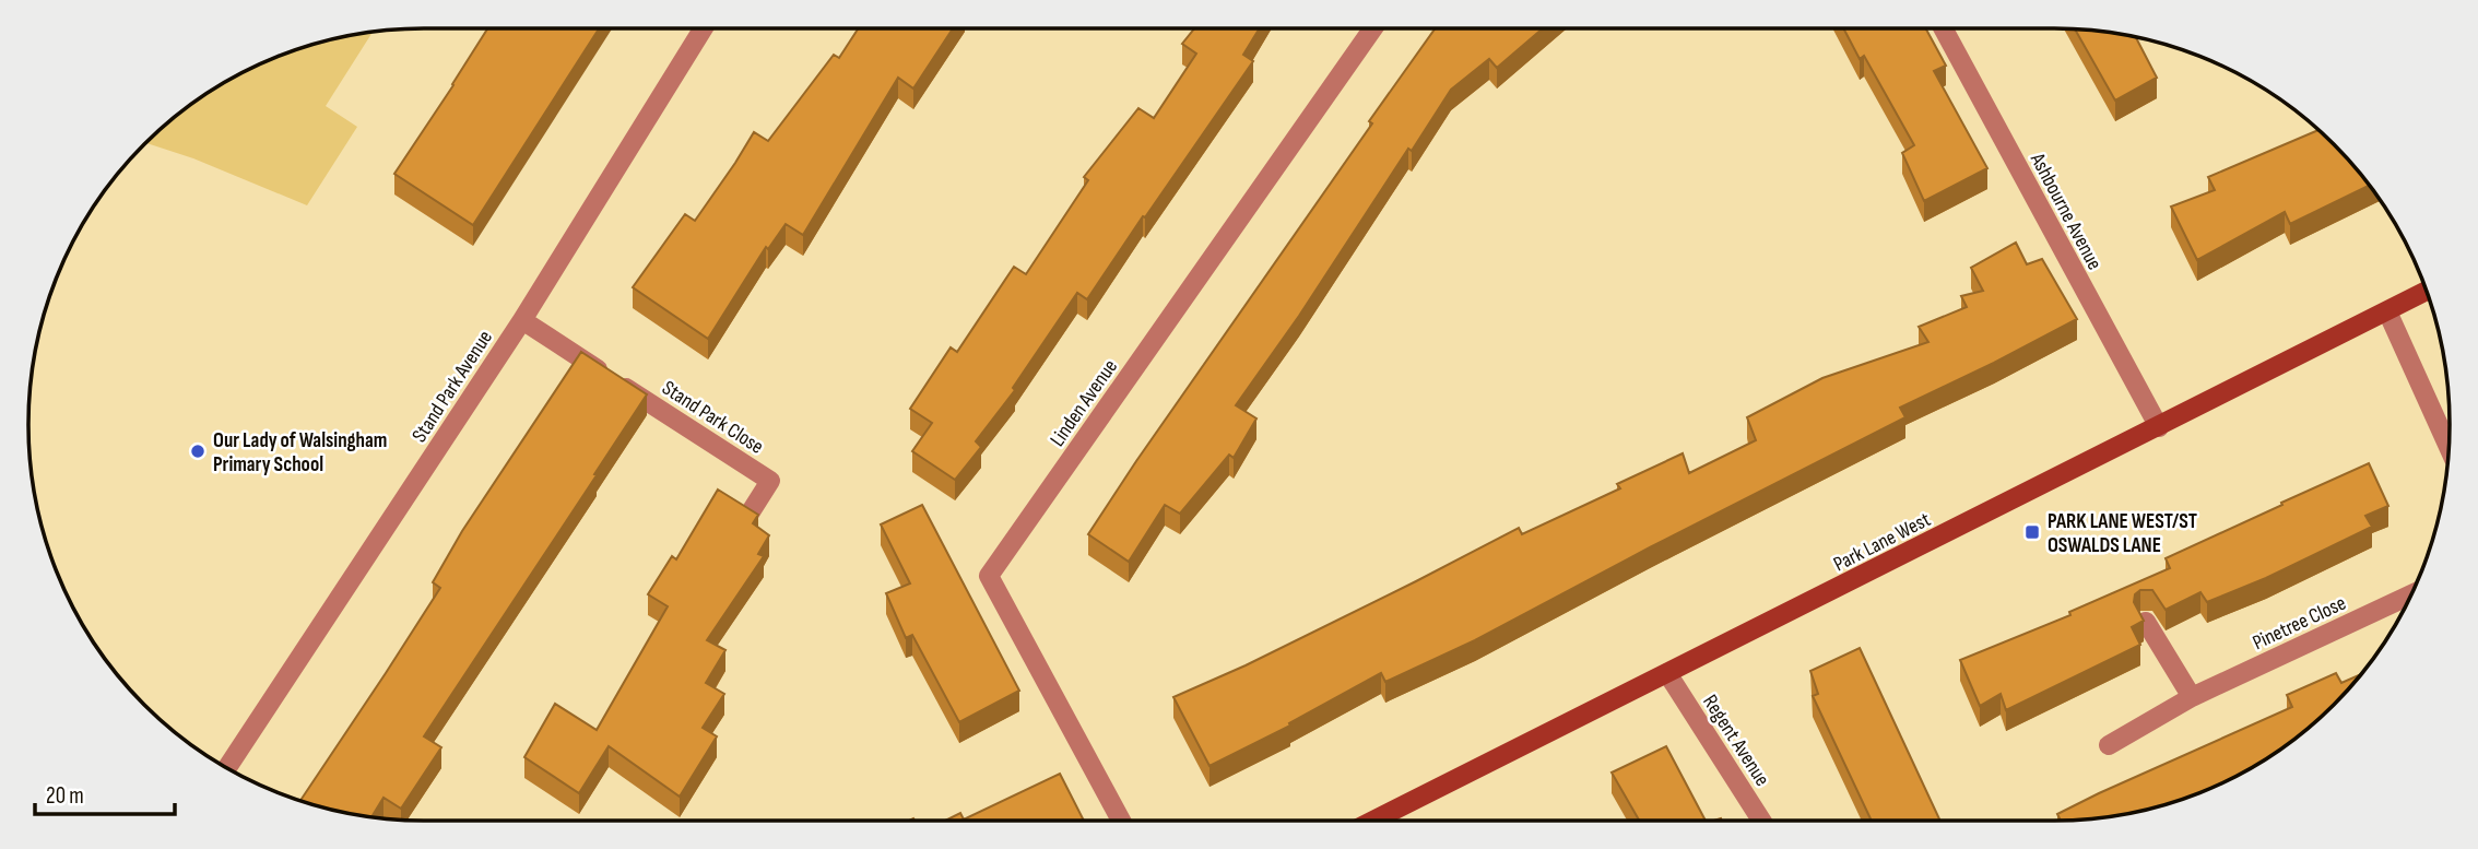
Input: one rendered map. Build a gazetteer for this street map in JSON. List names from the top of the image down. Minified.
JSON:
{"streets":{"street":["Ashbourne Avenue","Stand Park Avenue","Linden Avenue","Stand Park Close","Park Lane West","Pinetree Close","Regent Avenue"]},"crossings":[["Ashbourne Avenue","Park Lane West"],["Stand Park Avenue","Stand Park Close"],["Park Lane West","Regent Avenue"]],"places":{"other":["Our Lady of Walsingham Primary School"],"transit":["PARK LANE WEST/ST OSWALDS LANE"]},"scale_bar":"20 m"}
